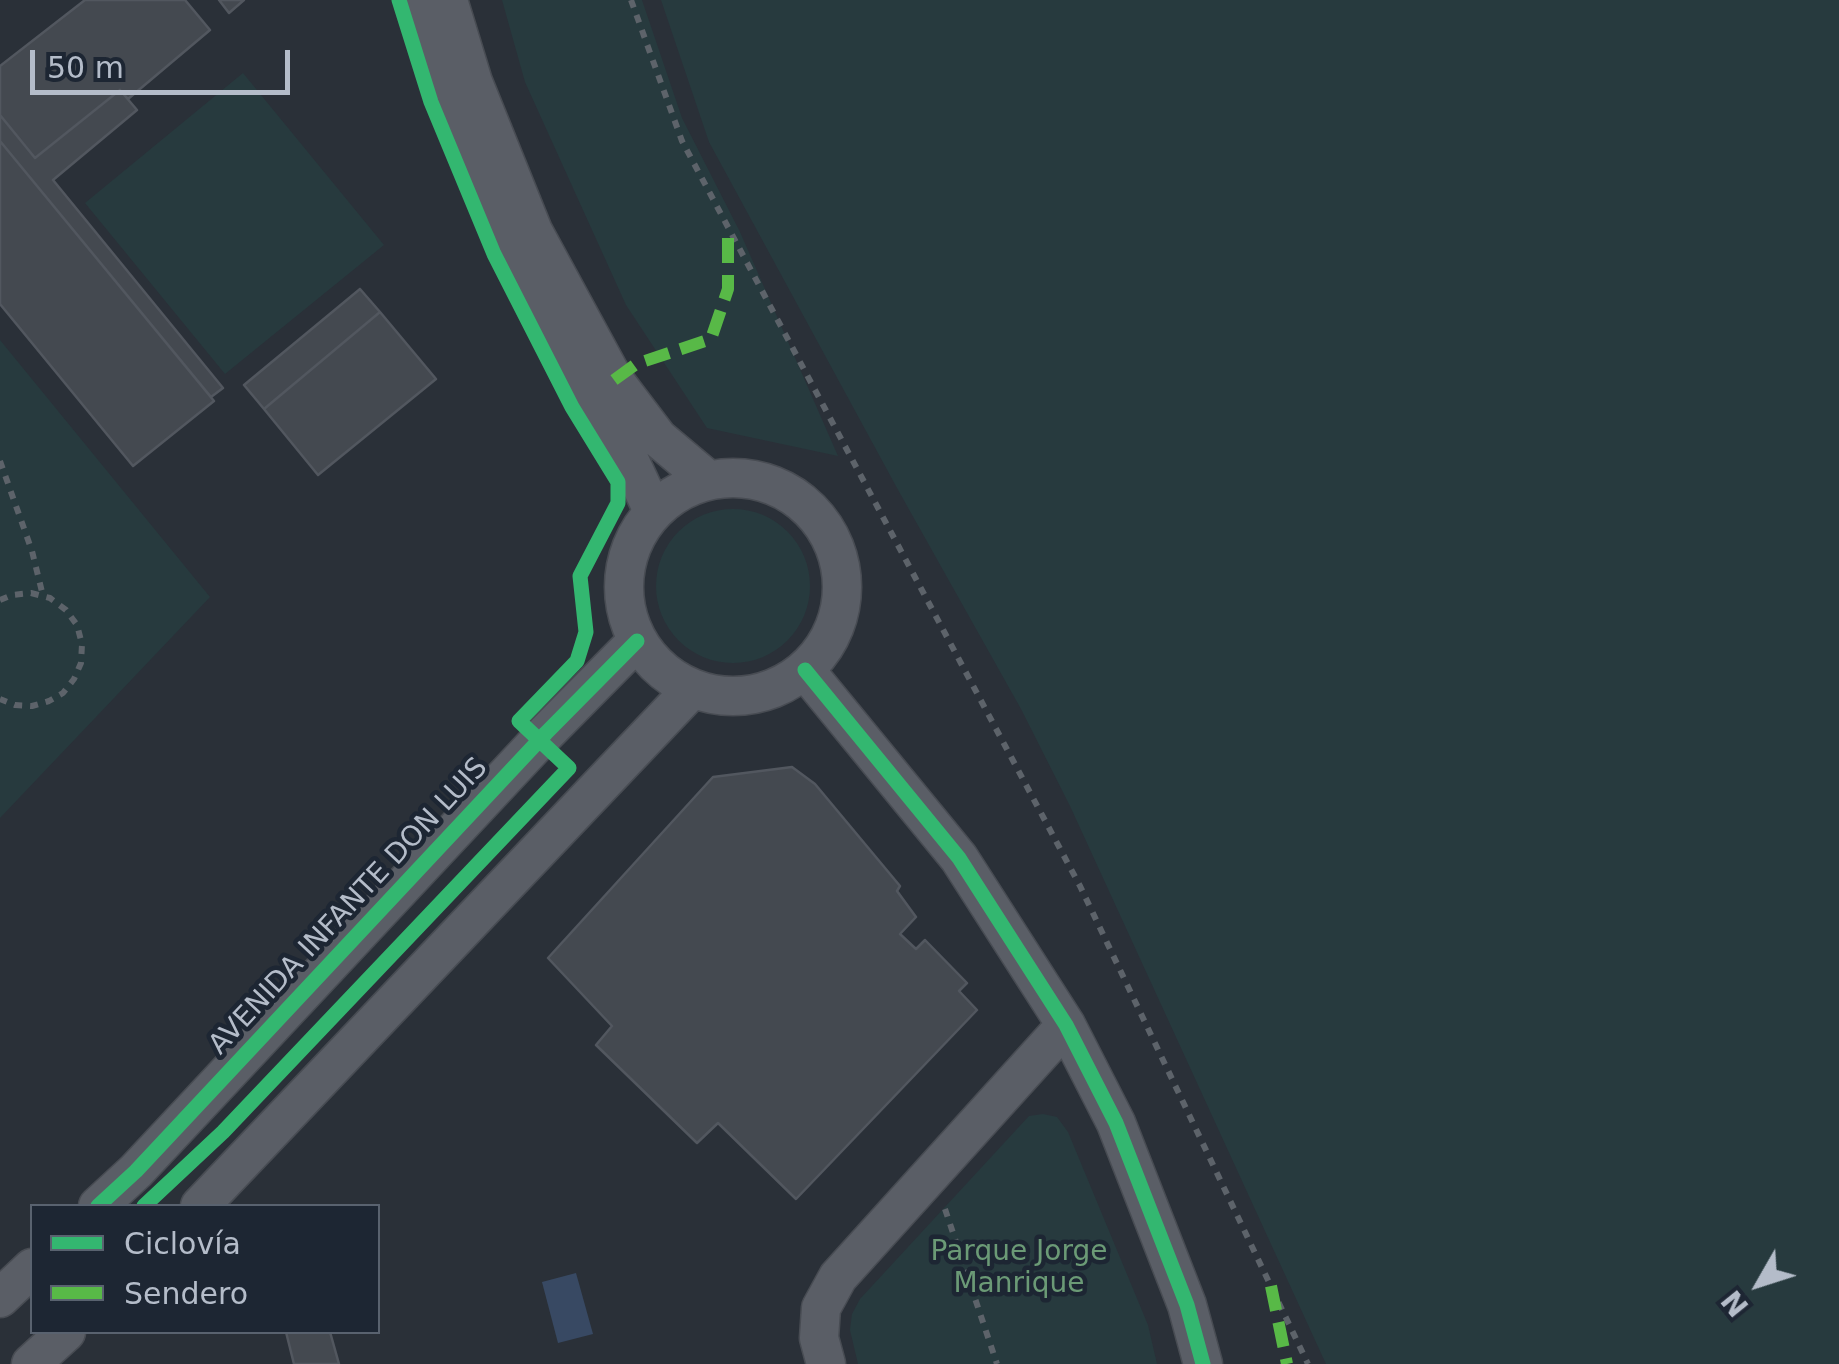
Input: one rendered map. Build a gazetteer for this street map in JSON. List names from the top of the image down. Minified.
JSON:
{"streets":{"street":["AVENIDA INFANTE DON LUIS"]},"parks":["Parque Jorge Manrique"],"legend":["Ciclovía","Sendero"],"scale_bar":"50 m","north":"bottom left"}
